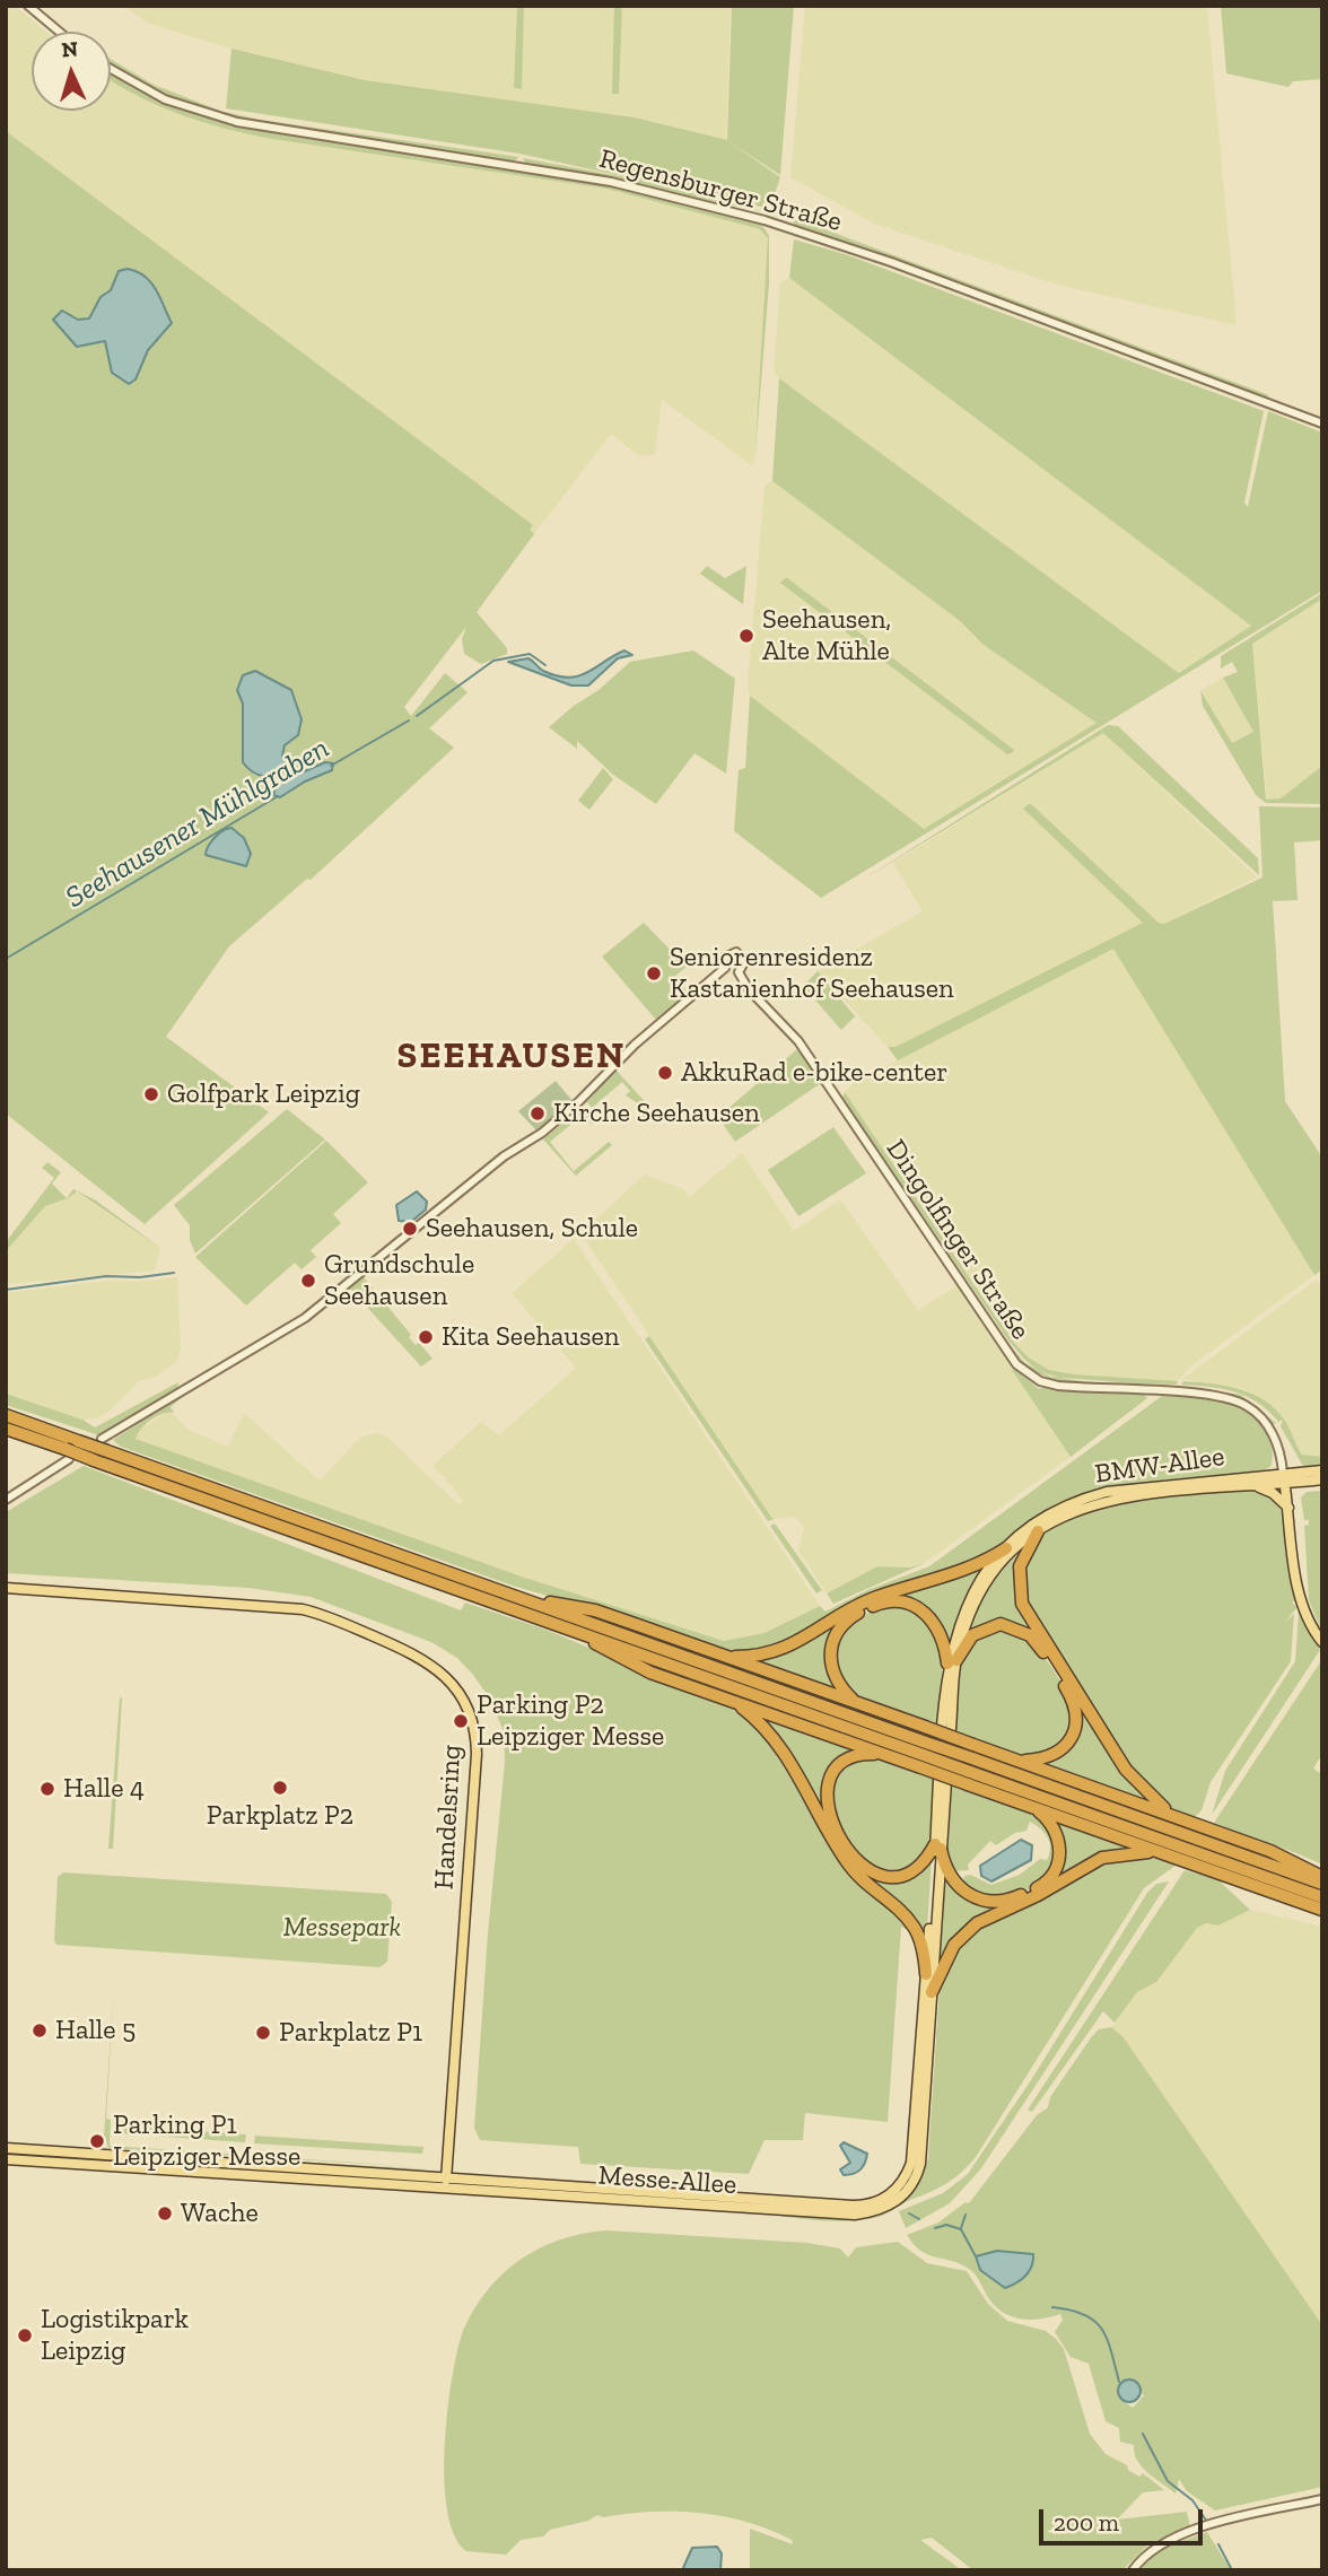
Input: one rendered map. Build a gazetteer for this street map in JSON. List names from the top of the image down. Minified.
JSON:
{"streets":{"main road":["Dingolfinger Straße","BMW-Allee","Handelsring","Messe-Allee"],"street":["Regensburger Straße"]},"crossings":[["Dingolfinger Straße","BMW-Allee"],["Handelsring","Messe-Allee"]],"districts":["SEEHAUSEN"],"water":["Seehausener Mühlgraben"],"parks":["Messepark"],"places":["Seehausen, Alte Mühle","Seniorenresidenz Kastanienhof Seehausen","AkkuRad e-bike-center","Golfpark Leipzig","Kirche Seehausen","Seehausen, Schule","Grundschule Seehausen","Kita Seehausen","Parking P2 Leipziger Messe","Parkplatz P2","Halle 4","Halle 5","Parkplatz P1","Parking P1 Leipziger Messe","Wache","Logistikpark Leipzig"],"scale_bar":"200 m","north":"top"}
